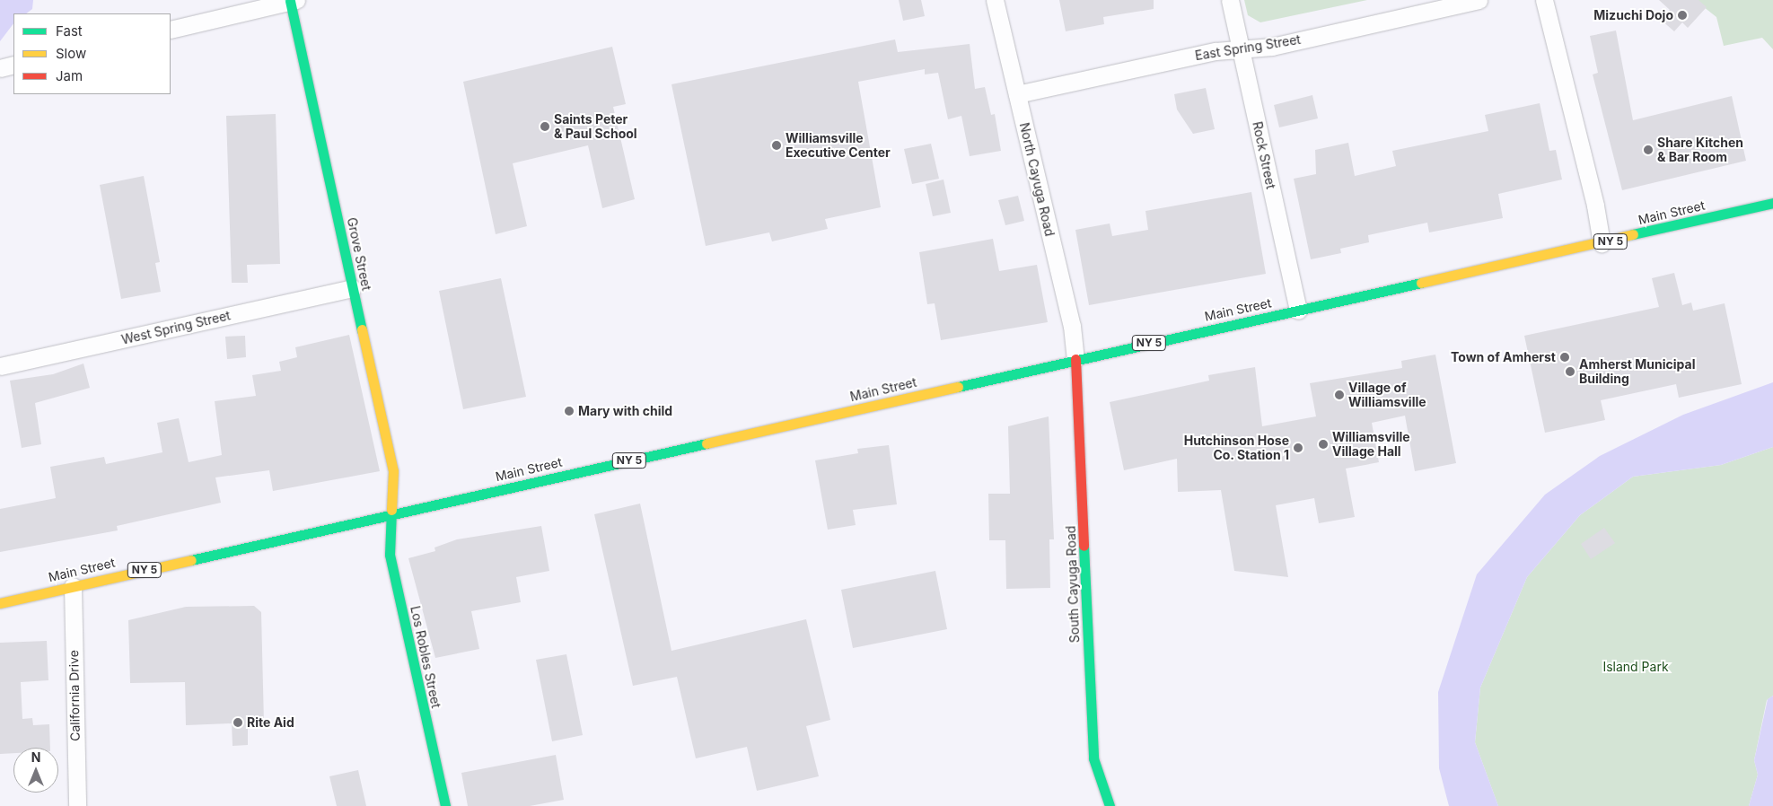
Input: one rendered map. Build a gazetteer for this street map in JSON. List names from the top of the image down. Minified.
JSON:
{"streets":{"main road":["Main Street","NY 5","Grove Street","South Cayuga Road","Los Robles Street"],"street":["East Spring Street","Rock Street","North Cayuga Road","West Spring Street","California Drive"]},"crossings":[["East Spring Street","Rock Street"],["East Spring Street","North Cayuga Road"],["Rock Street","Main Street"],["North Cayuga Road","Main Street"],["North Cayuga Road","South Cayuga Road"],["Main Street","Grove Street"],["Main Street","South Cayuga Road"],["Main Street","Los Robles Street"],["Main Street","California Drive"],["Grove Street","West Spring Street"],["Grove Street","Los Robles Street"]],"parks":["Island Park"],"places":["Mizuchi Dojo","Saints Peter & Paul School","Williamsville Executive Center","Share Kitchen & Bar Room","Town of Amherst","Amherst Municipal Building","Village of Williamsville","Mary with child","Williamsville Village Hall","Hutchinson Hose Co. Station 1","Rite Aid"],"legend":["Fast","Slow","Jam"],"north":"top"}
